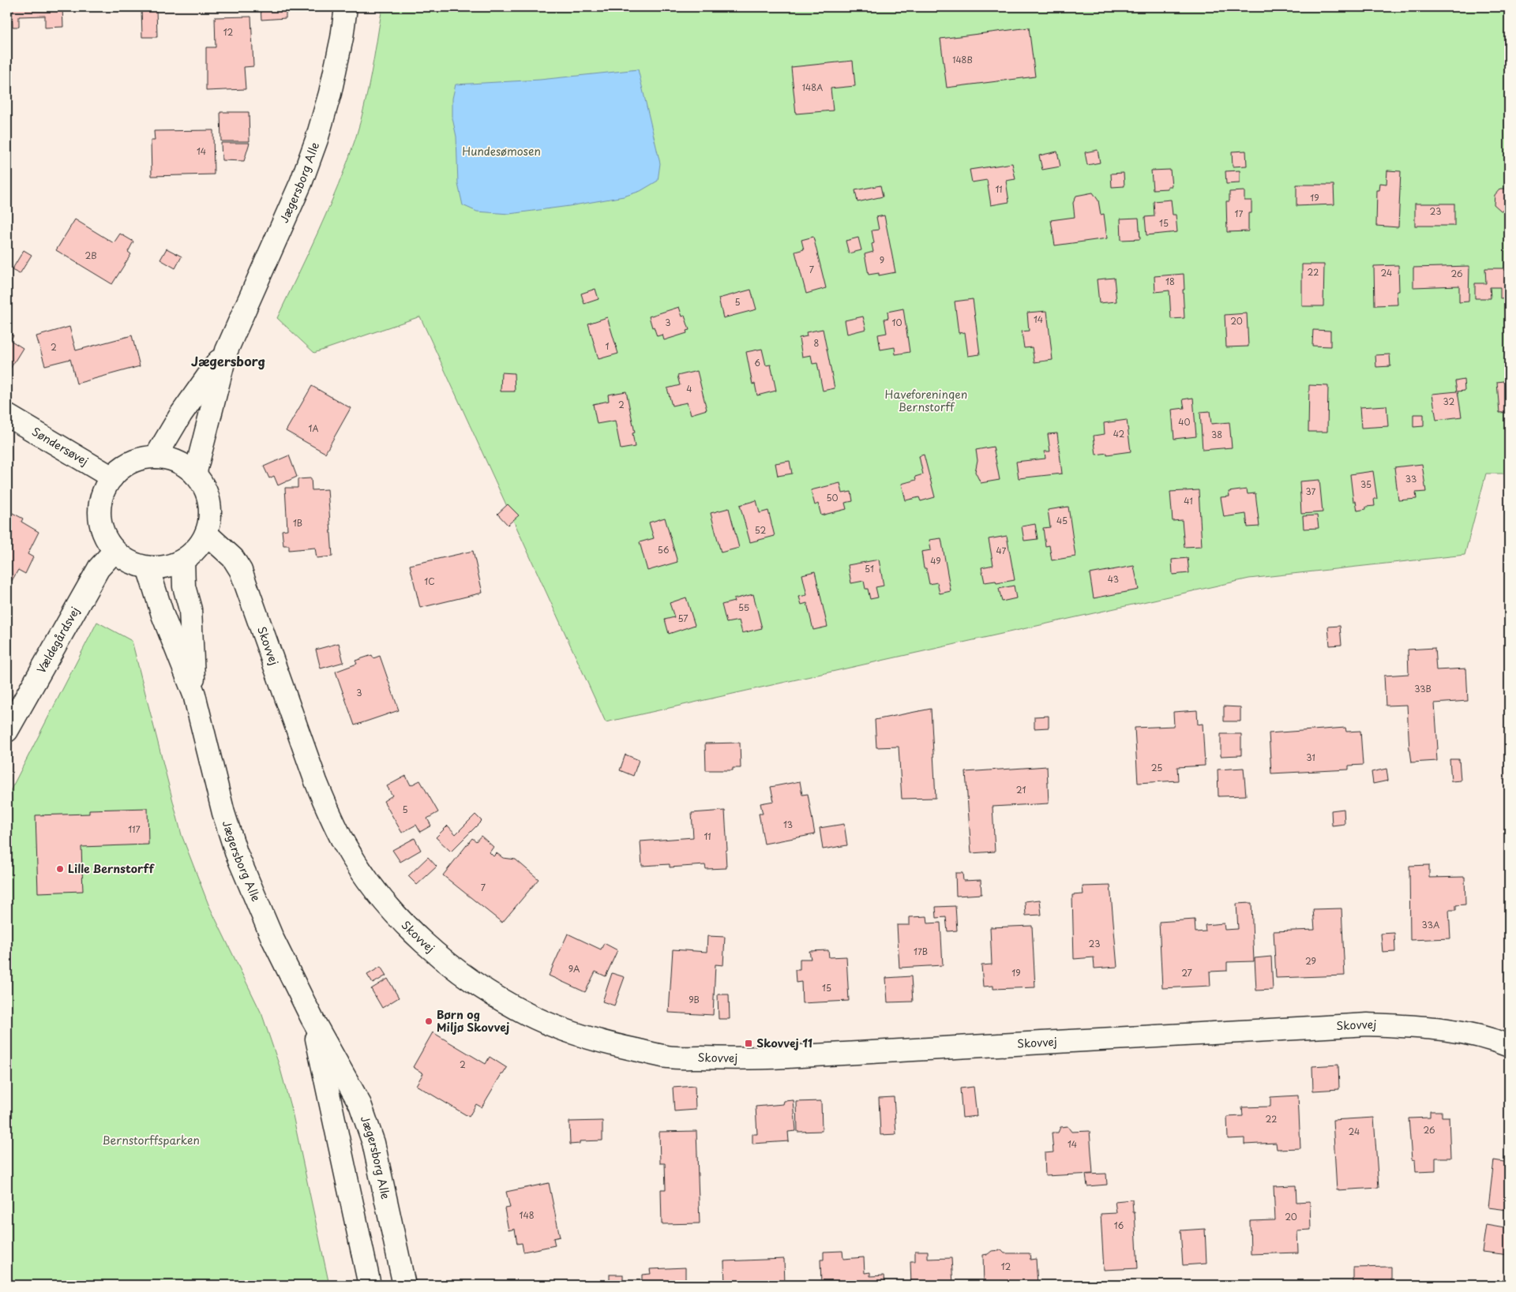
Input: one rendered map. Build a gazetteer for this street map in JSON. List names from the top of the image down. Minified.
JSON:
{"streets":{"street":["Jægersborg Alle","Søndersøvej","Vældegårdsvej","Skovvej"]},"crossings":[["Jægersborg Alle","Søndersøvej"],["Jægersborg Alle","Vældegårdsvej"],["Jægersborg Alle","Skovvej"],["Søndersøvej","Vældegårdsvej"],["Søndersøvej","Skovvej"],["Vældegårdsvej","Skovvej"]],"districts":["Jægersborg"],"parks":["Hundesømosen","Haveforeningen Bernstorff","Bernstorffsparken"],"places":{"other":["Lille Bernstorff","Børn og Miljø Skovvej"],"transit":["Skovvej 11"]},"house_numbers":["12","148B","148A","14","11","19","23","17","15","2B","9","7","22","24","26","18","5","14","20","3","10","8","1","2","6","4","32","2","40","1A","42","38","33","35","37","50","41","45","1B","52","56","47","49","51","43","1C","55","57","33B","3","31","25","21","5","13","117","11","7","33A","23","17B","29","9A","19","27","15","9B","2","22","26","24","14","148","20","16","12"]}
